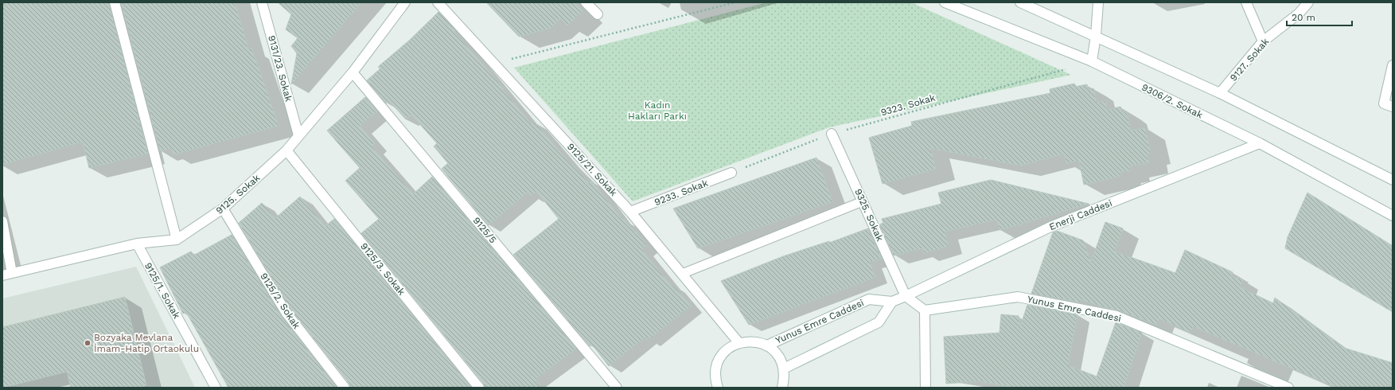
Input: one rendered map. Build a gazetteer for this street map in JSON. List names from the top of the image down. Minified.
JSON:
{"streets":{"street":["9127. Sokak","9131/23. Sokak","9306/2. Sokak","9125/21. Sokak","9233. Sokak","9125. Sokak","9325. Sokak","Enerji Caddesi","9125/5","9125/3. Sokak","9125/1. Sokak","9125/2. Sokak","Yunus Emre Caddesi"],"path":["9323. Sokak"]},"crossings":[["9131/23. Sokak","9125. Sokak"],["9306/2. Sokak","9323. Sokak"],["9306/2. Sokak","Enerji Caddesi"],["9323. Sokak","9233. Sokak"],["9323. Sokak","9325. Sokak"],["9125/21. Sokak","9233. Sokak"],["9125. Sokak","9125/5"],["9125. Sokak","9125/3. Sokak"],["9125. Sokak","9125/1. Sokak"],["9125. Sokak","9125/2. Sokak"],["9325. Sokak","Enerji Caddesi"],["9325. Sokak","Yunus Emre Caddesi"],["Enerji Caddesi","Yunus Emre Caddesi"]],"parks":["Kadın Hakları Parkı"],"places":["Bozyaka Mevlana İmam-Hatip Ortaokulu"],"scale_bar":"20 m"}
